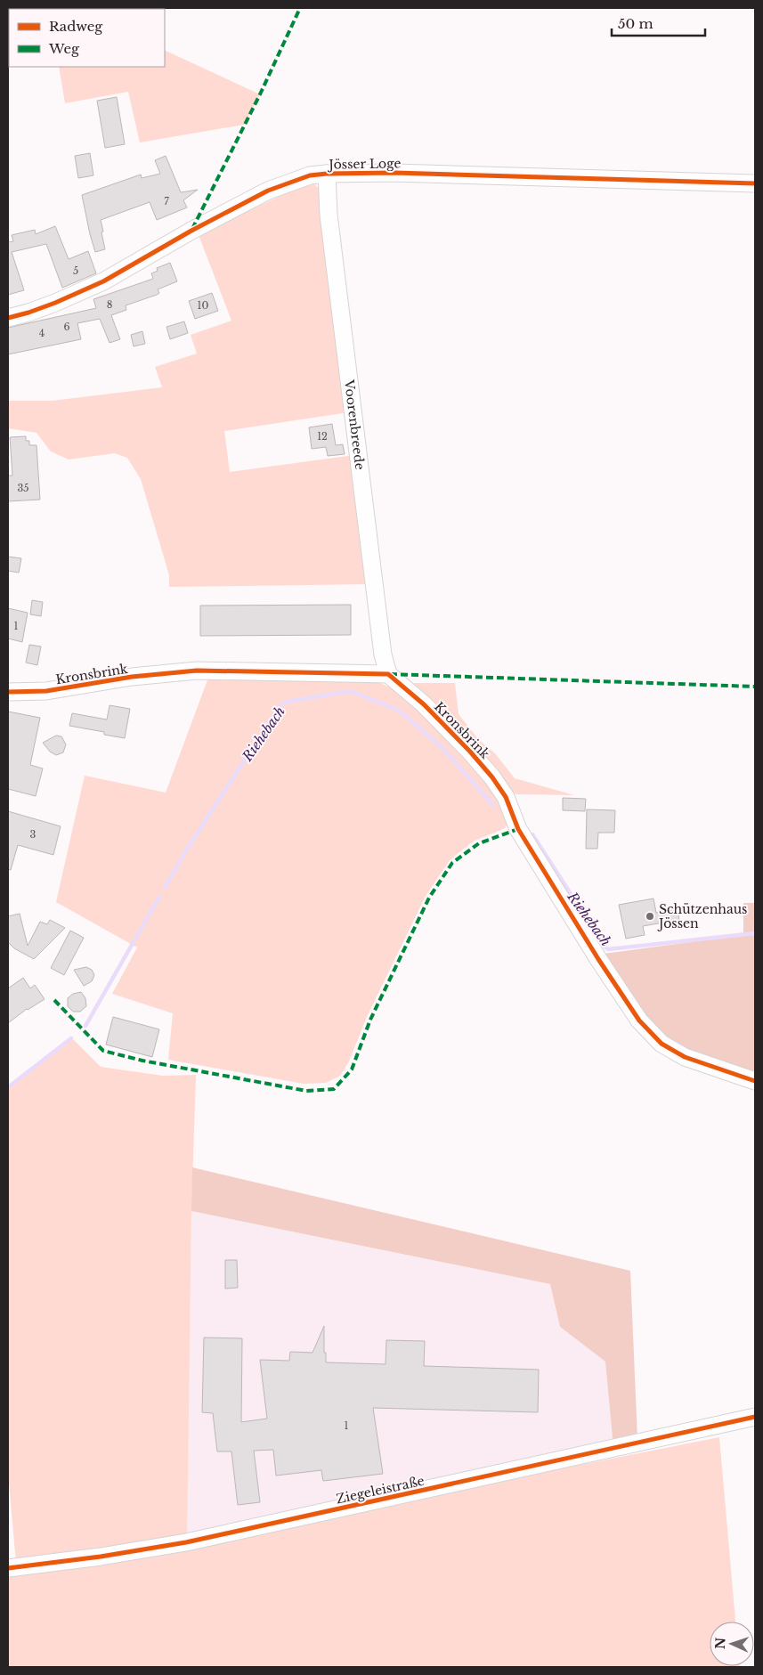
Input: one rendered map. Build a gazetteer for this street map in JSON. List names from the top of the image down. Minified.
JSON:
{"streets":{"street":["Jösser Loge","Voorenbreede","Kronsbrink","Ziegeleistraße"]},"crossings":[["Jösser Loge","Voorenbreede"],["Voorenbreede","Kronsbrink"]],"water":["Riehebach"],"places":["Schützenhaus Jössen"],"house_numbers":["7","5","8","10","6","4","12","35","1","3","1"],"legend":["Radweg","Weg"],"scale_bar":"50 m","north":"left"}
